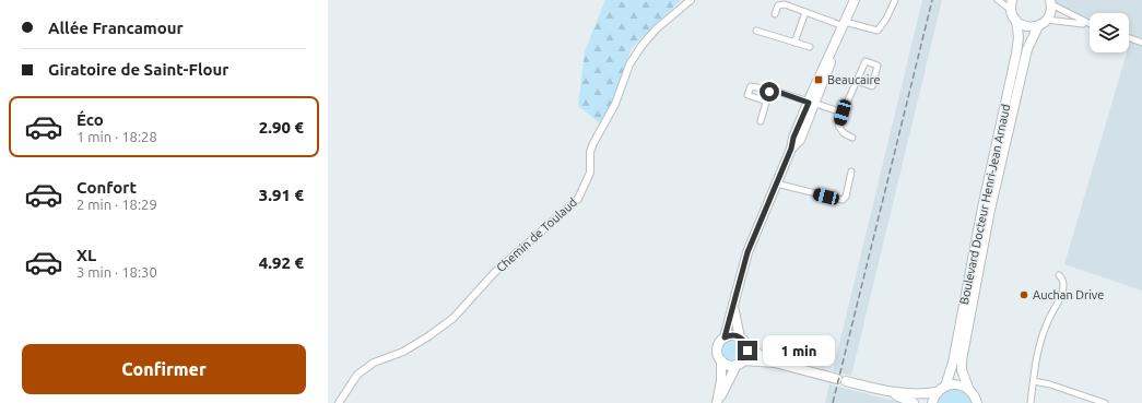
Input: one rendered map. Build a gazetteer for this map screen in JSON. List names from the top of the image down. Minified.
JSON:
{"streets":{"main road":["Boulevard Docteur Henri-Jean Arnaud"],"street":["Chemin de Toulaud"]},"places":{"transit":["Beaucaire"],"other":["Auchan Drive"]},"page":{"banner":["Allée Francamour","Giratoire de Saint-Flour"],"list":[{"name":"Éco","note":"1 min · 18:28","value":"2.90 €"},{"name":"Confort","note":"2 min · 18:29","value":"3.91 €"},{"name":"XL","note":"3 min · 18:30","value":"4.92 €"}],"buttons":"Confirmer","bubble":"1 min"}}
